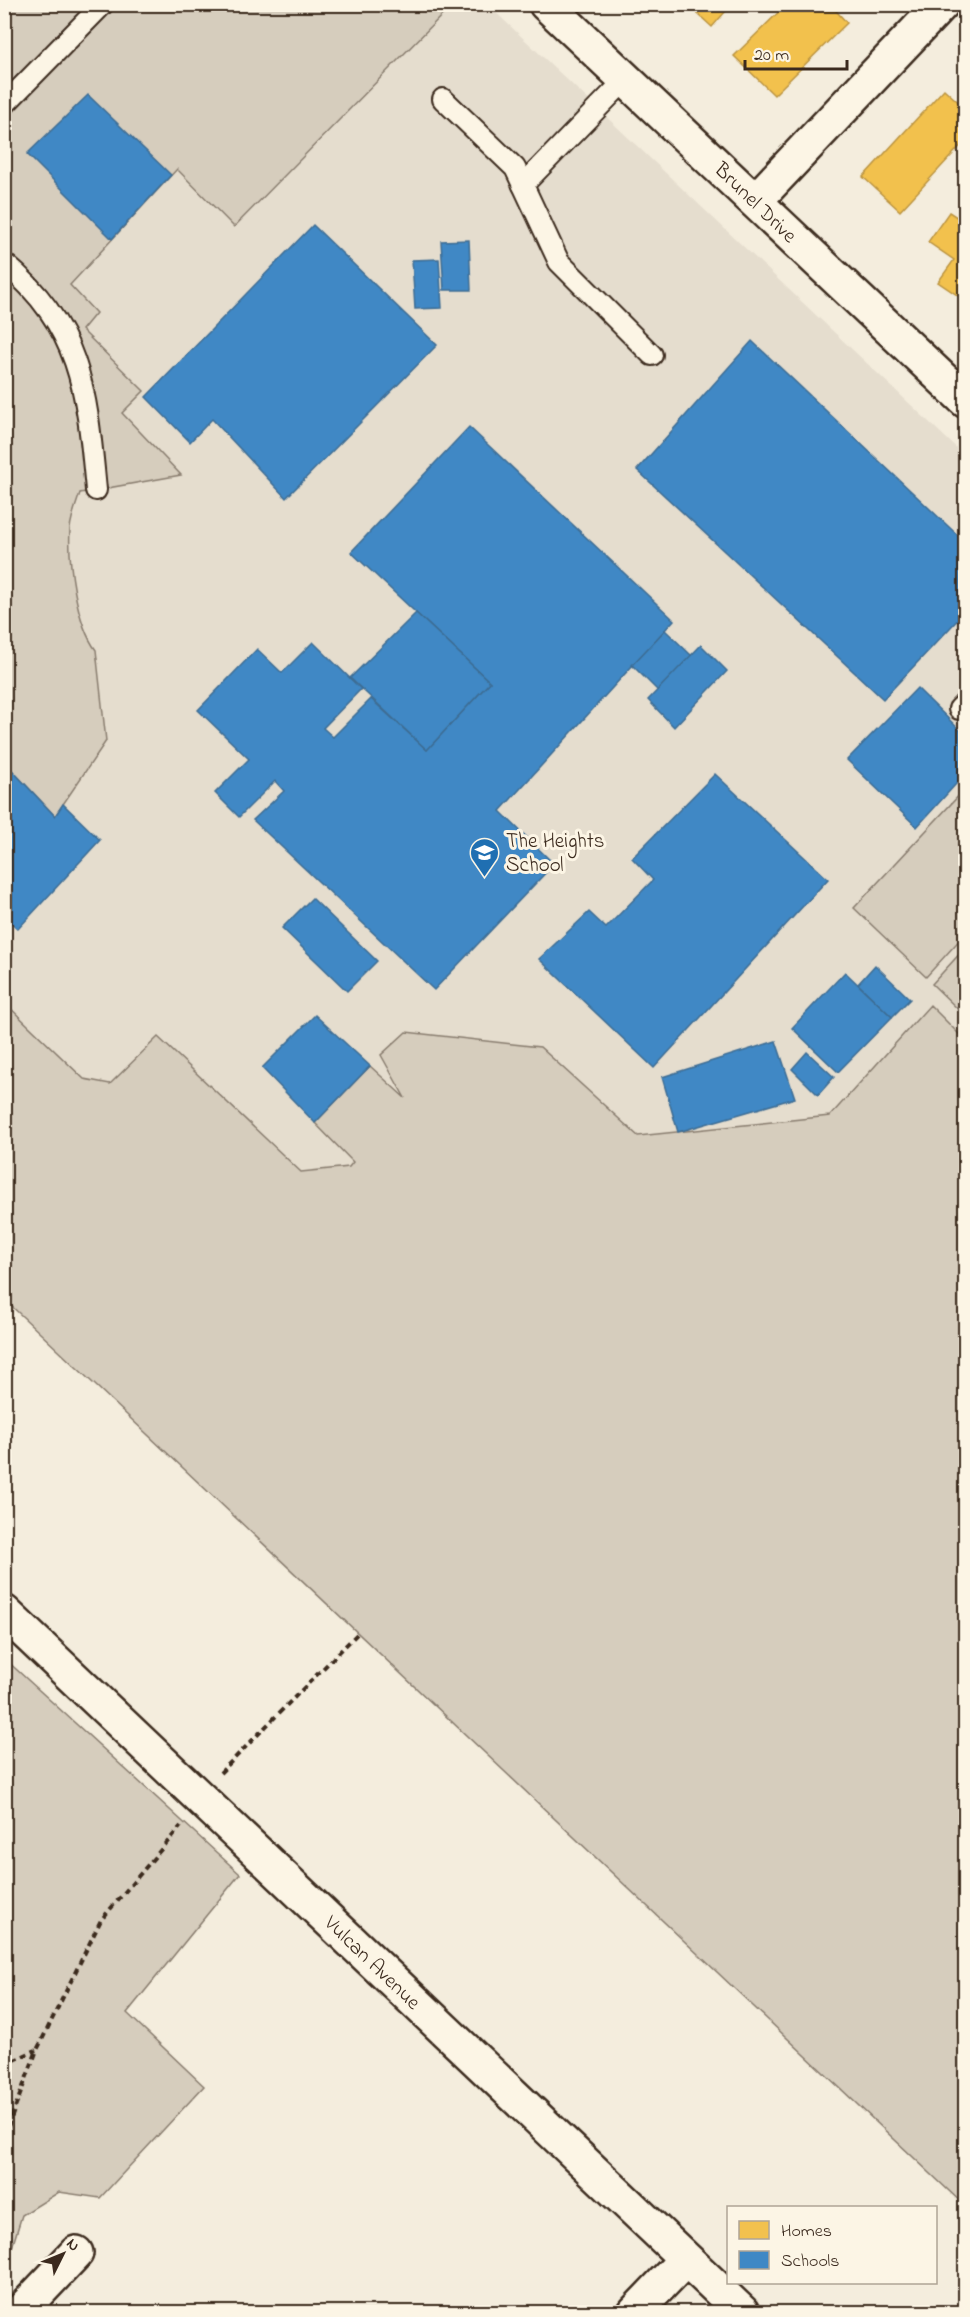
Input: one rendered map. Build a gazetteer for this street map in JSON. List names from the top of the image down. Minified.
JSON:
{"streets":{"street":["Brunel Drive","Vulcan Avenue"]},"places":{"school or university":["The Heights School"]},"legend":["Homes","Schools"],"scale_bar":"20 m","north":"top right"}
